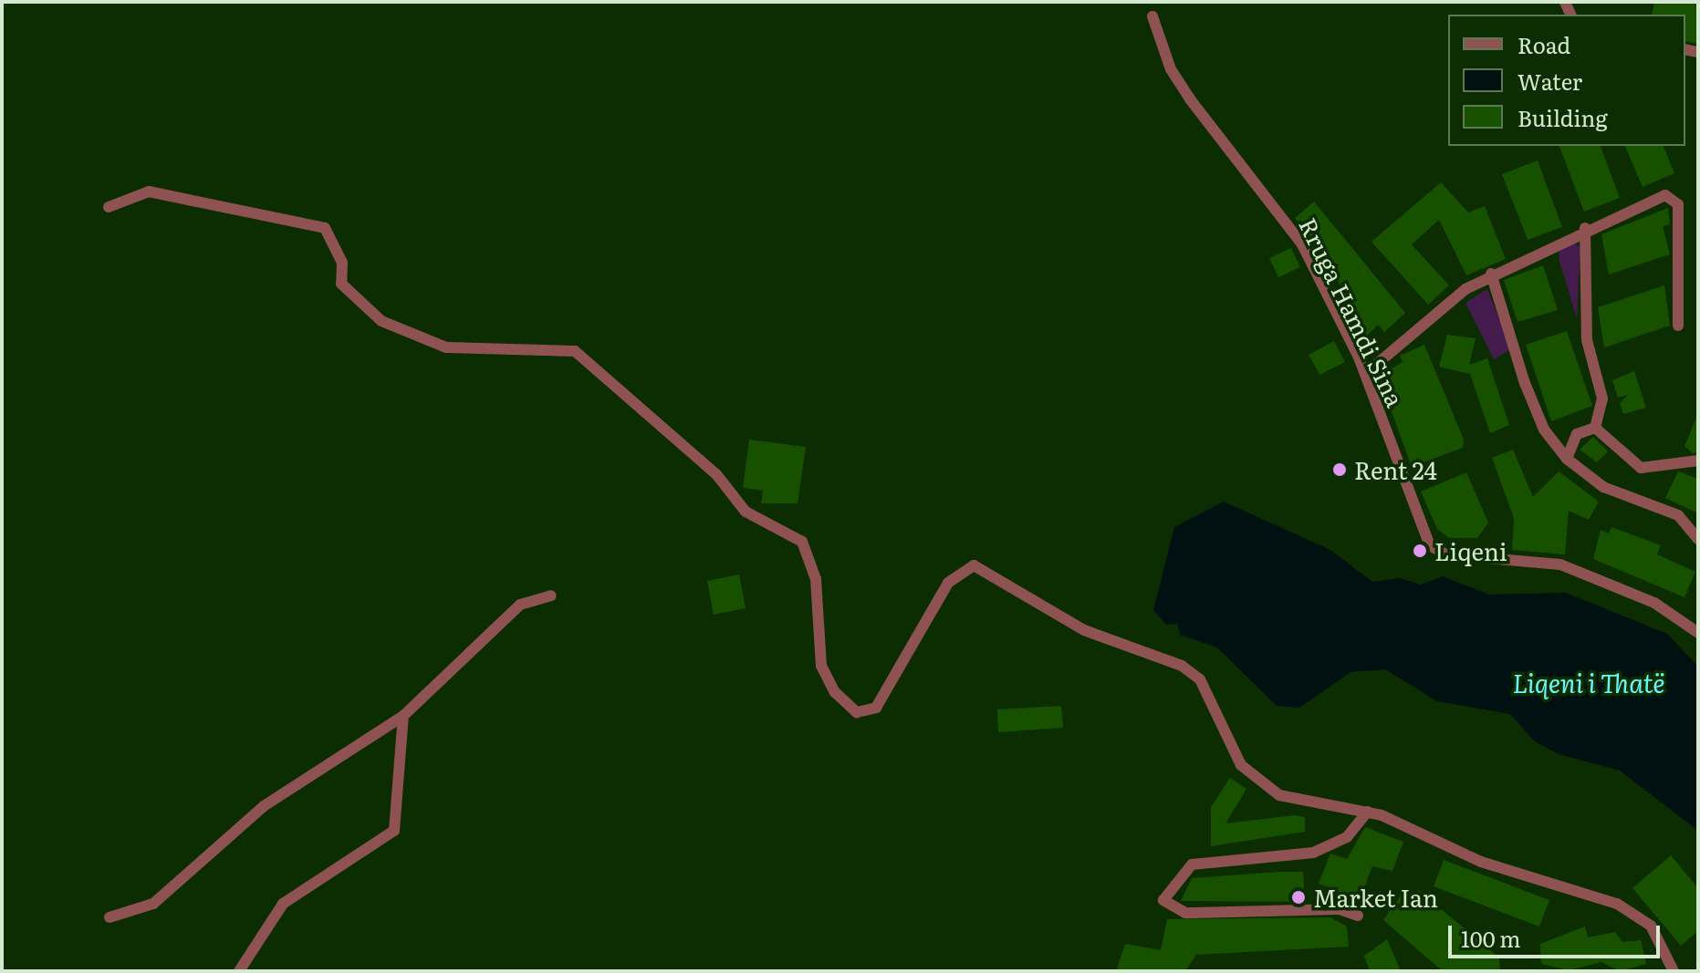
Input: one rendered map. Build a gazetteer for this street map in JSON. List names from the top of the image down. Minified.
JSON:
{"streets":{"street":["Rruga Hamdi Sina"]},"water":["Liqeni i Thatë"],"places":["Rent 24","Liqeni","Market Ian"],"legend":["Road","Water","Building"],"scale_bar":"100 m"}
